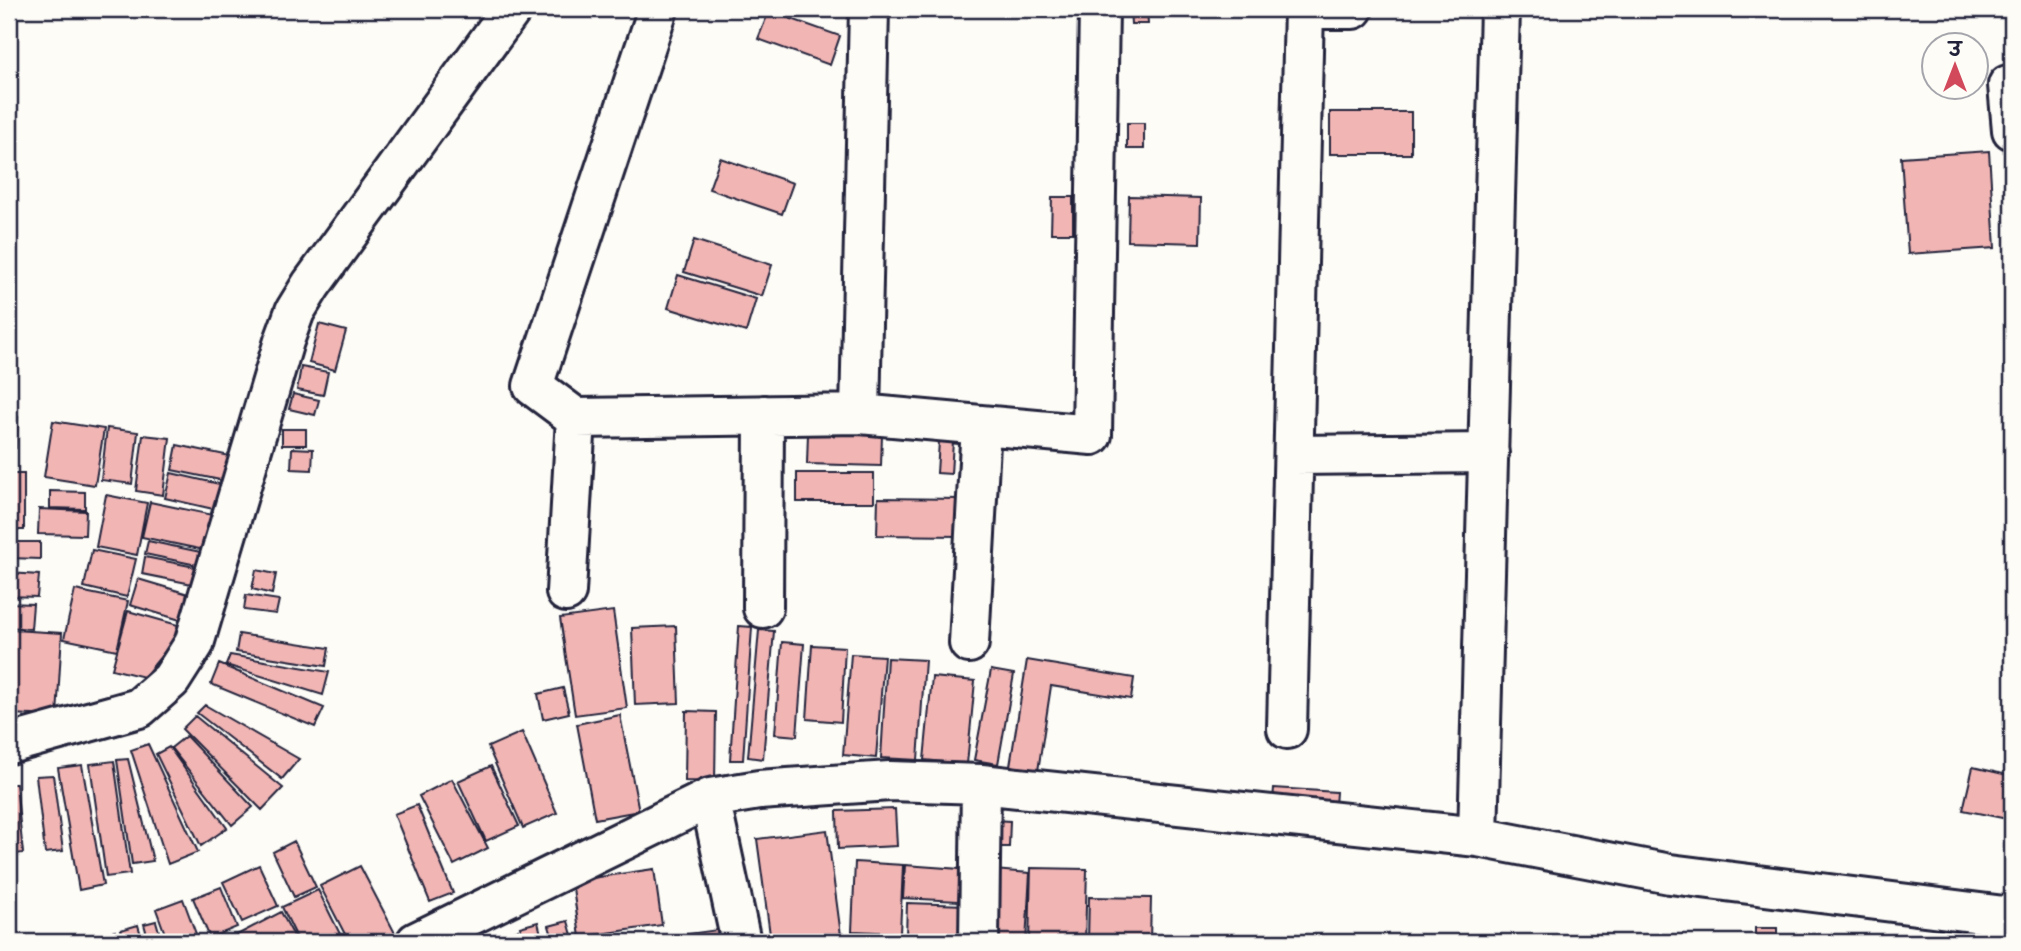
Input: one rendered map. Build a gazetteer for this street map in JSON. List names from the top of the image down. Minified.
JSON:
{"north":"top"}
